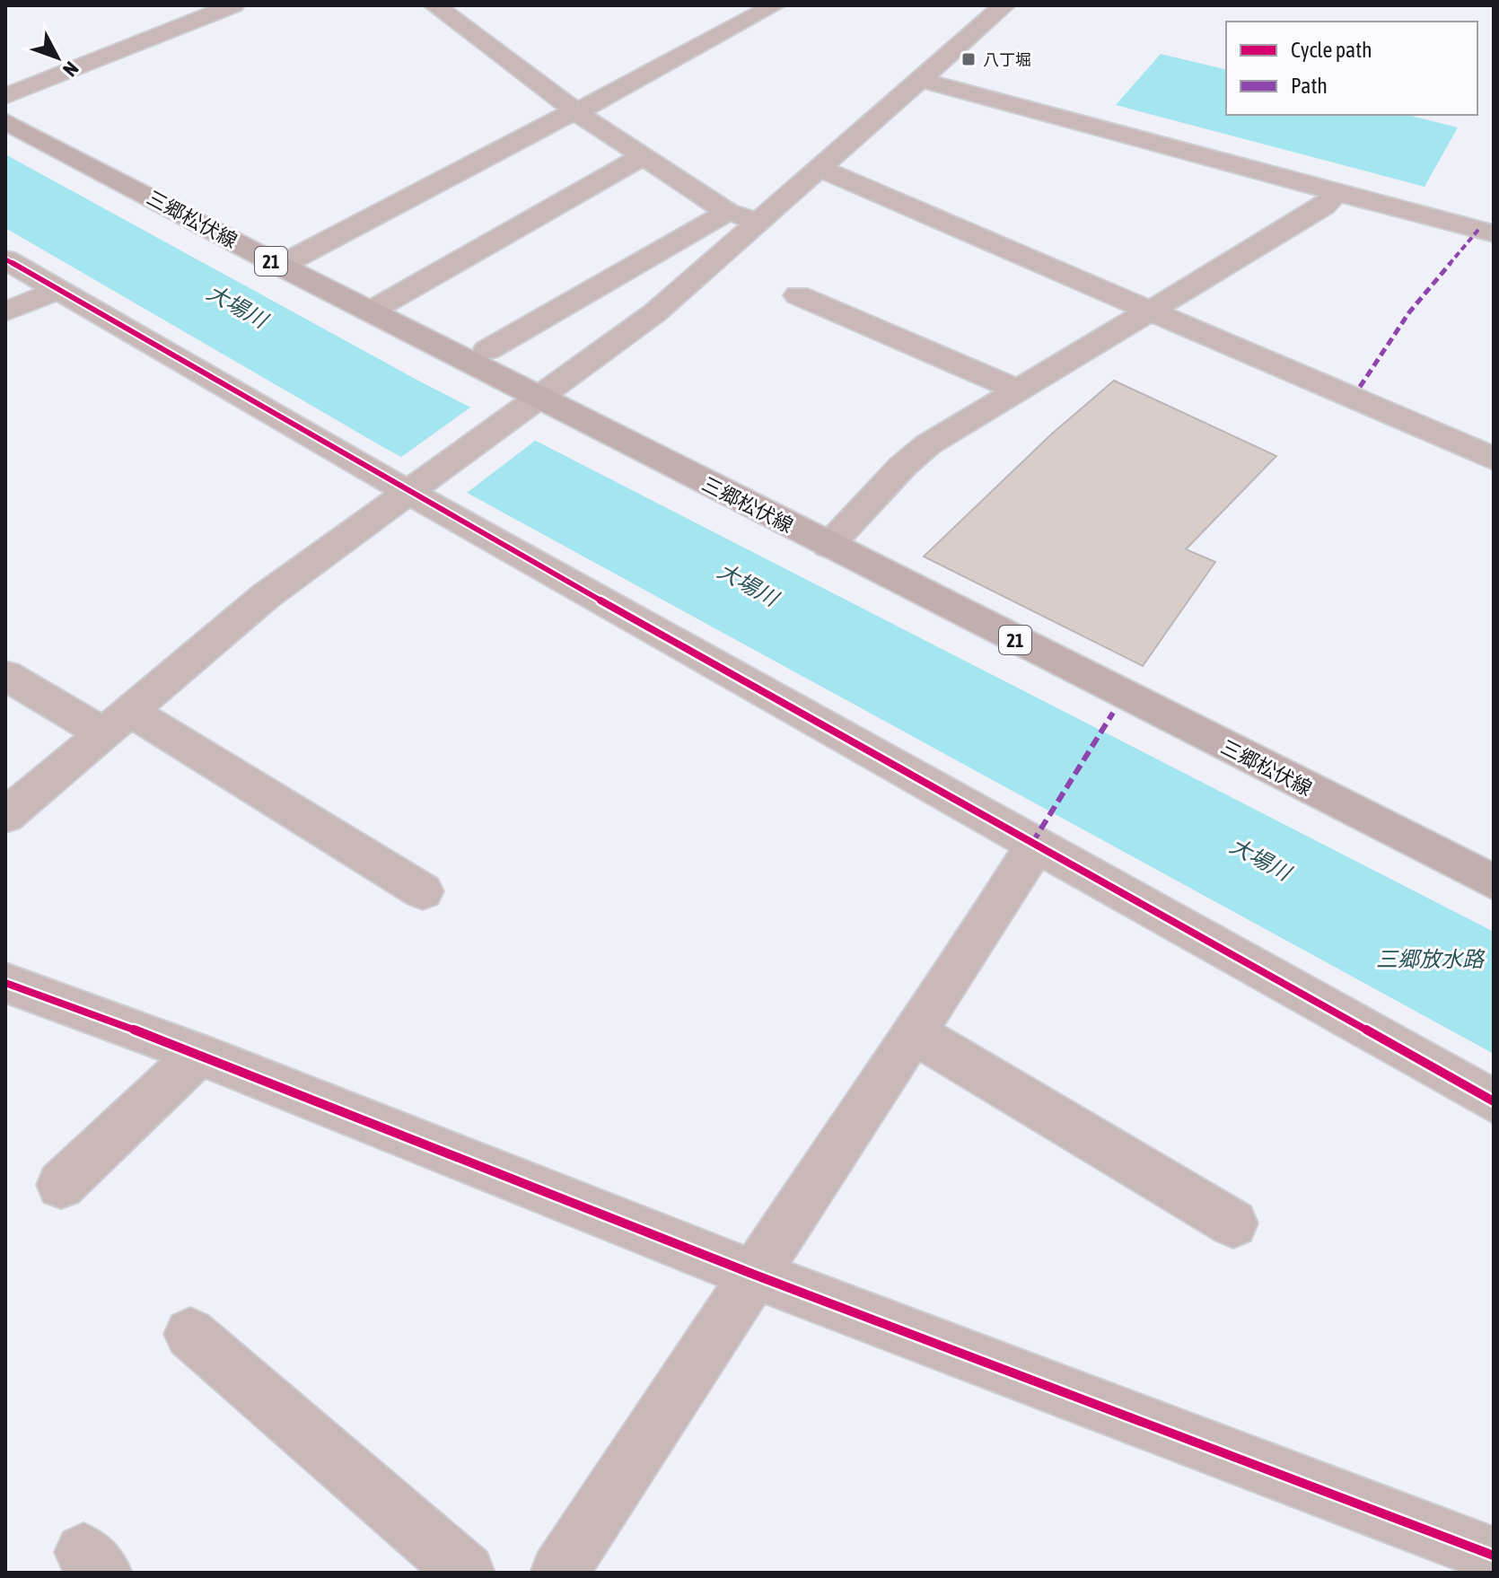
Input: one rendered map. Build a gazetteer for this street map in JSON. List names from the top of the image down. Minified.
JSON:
{"streets":{"main road":["三郷松伏線","21"]},"water":["大場川","三郷放水路"],"places":{"transit":["八丁堀"]},"legend":["Cycle path","Path"],"north":"bottom right"}
